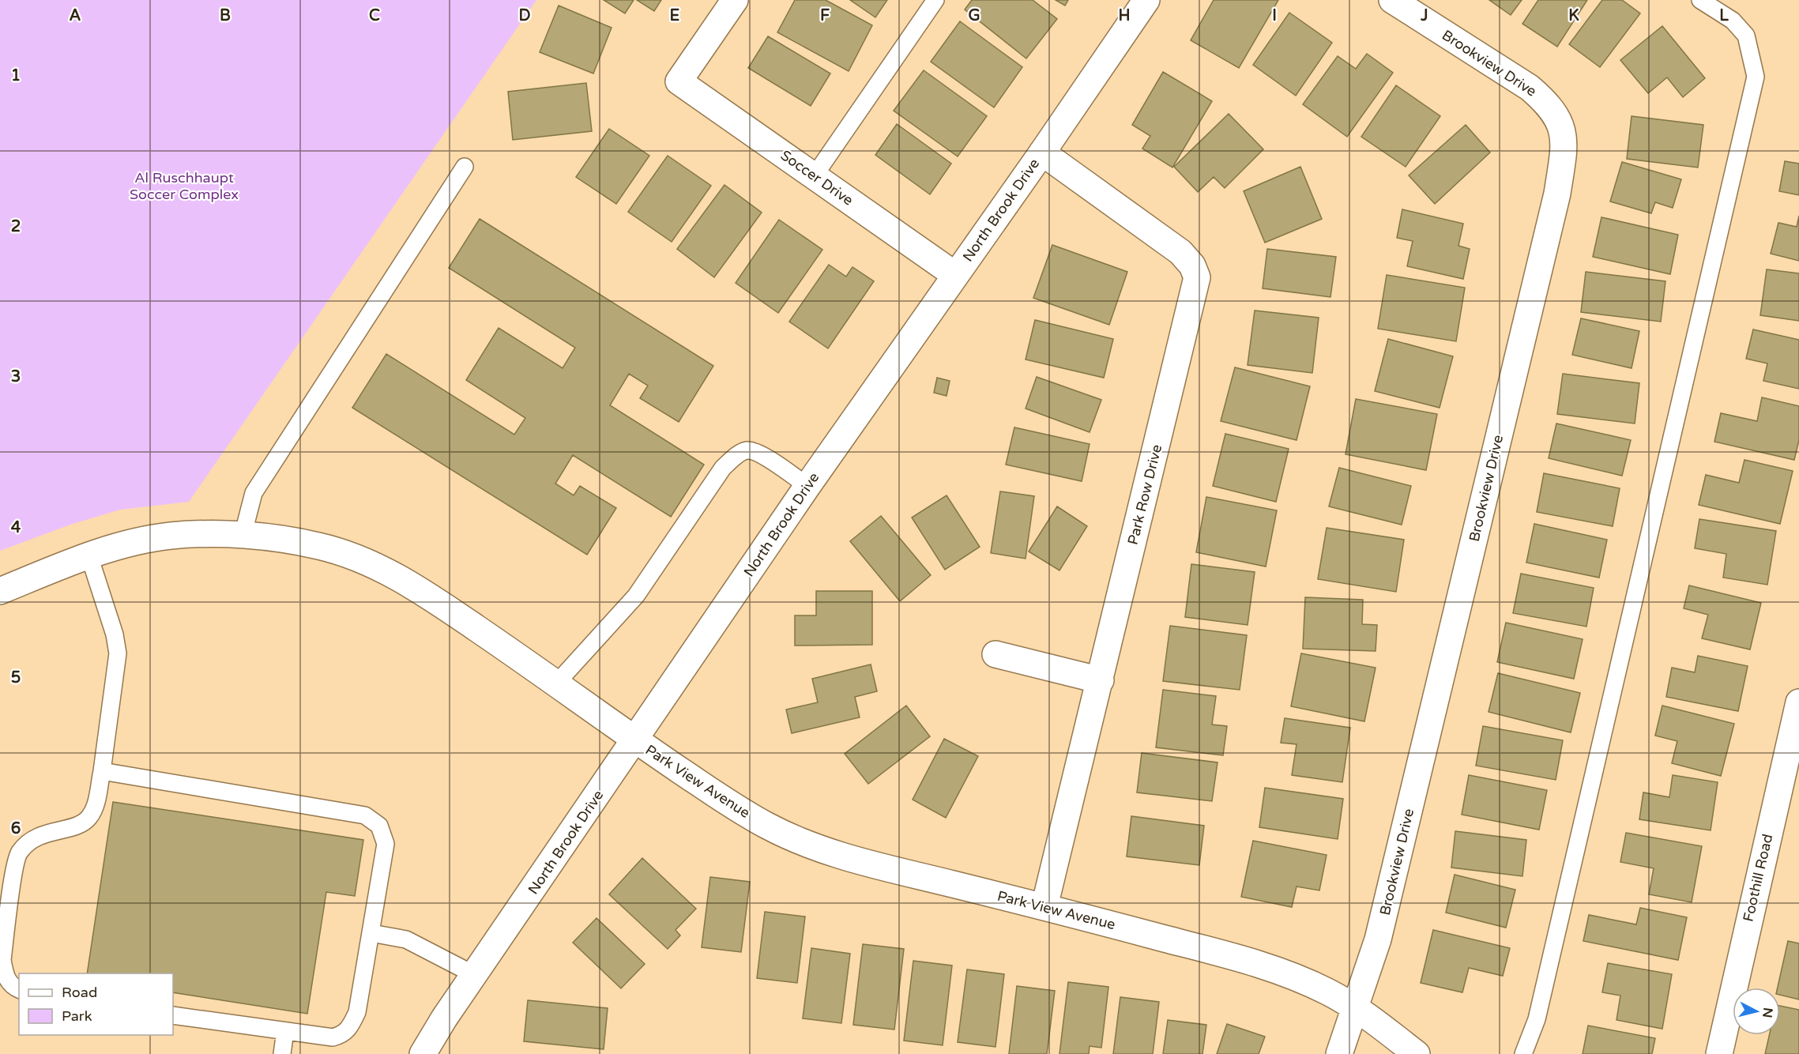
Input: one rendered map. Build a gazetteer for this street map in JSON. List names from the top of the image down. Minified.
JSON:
{"streets":{"street":["Brookview Drive","Soccer Drive","North Brook Drive","Park Row Drive","Park View Avenue","Foothill Road"]},"crossings":[["Brookview Drive","Park View Avenue"],["Soccer Drive","North Brook Drive"],["North Brook Drive","Park Row Drive"],["North Brook Drive","Park View Avenue"],["Park Row Drive","Park View Avenue"]],"parks":["Al Ruschhaupt Soccer Complex"],"legend":["Road","Park"],"north":"right","grid":{"columns":["A","B","C","D","E","F","G","H","I","J","K","L"],"rows":["1","2","3","4","5","6"]}}
